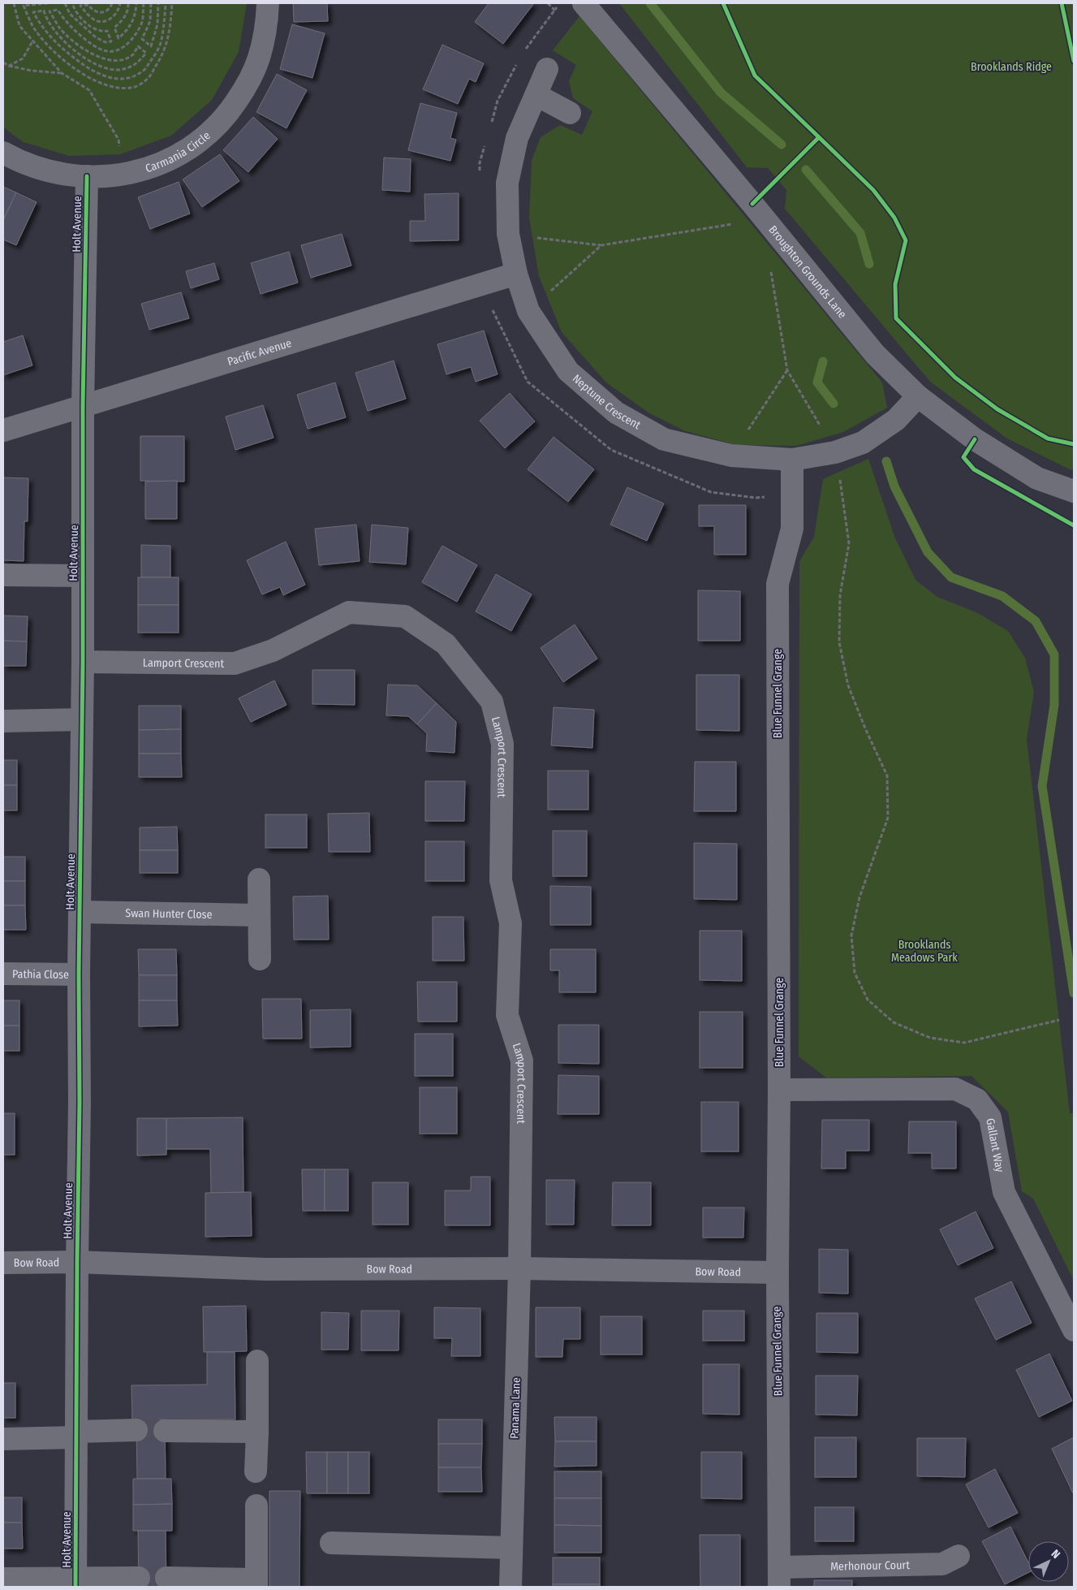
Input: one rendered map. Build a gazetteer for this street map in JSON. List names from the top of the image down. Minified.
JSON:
{"streets":{"street":["Carmania Circle","Holt Avenue","Broughton Grounds Lane","Pacific Avenue","Neptune Crescent","Lamport Crescent","Blue Funnel Grange","Swan Hunter Close","Pathia Close","Gallant Way","Bow Road","Panama Lane","Merhonour Court"]},"crossings":[["Carmania Circle","Holt Avenue"],["Holt Avenue","Pacific Avenue"],["Holt Avenue","Lamport Crescent"],["Holt Avenue","Swan Hunter Close"],["Holt Avenue","Pathia Close"],["Holt Avenue","Bow Road"],["Broughton Grounds Lane","Neptune Crescent"],["Pacific Avenue","Neptune Crescent"],["Neptune Crescent","Blue Funnel Grange"],["Lamport Crescent","Bow Road"],["Lamport Crescent","Panama Lane"],["Blue Funnel Grange","Gallant Way"],["Blue Funnel Grange","Bow Road"],["Blue Funnel Grange","Merhonour Court"],["Bow Road","Panama Lane"]],"parks":["Brooklands Ridge","Brooklands Meadows Park"],"north":"top right"}
